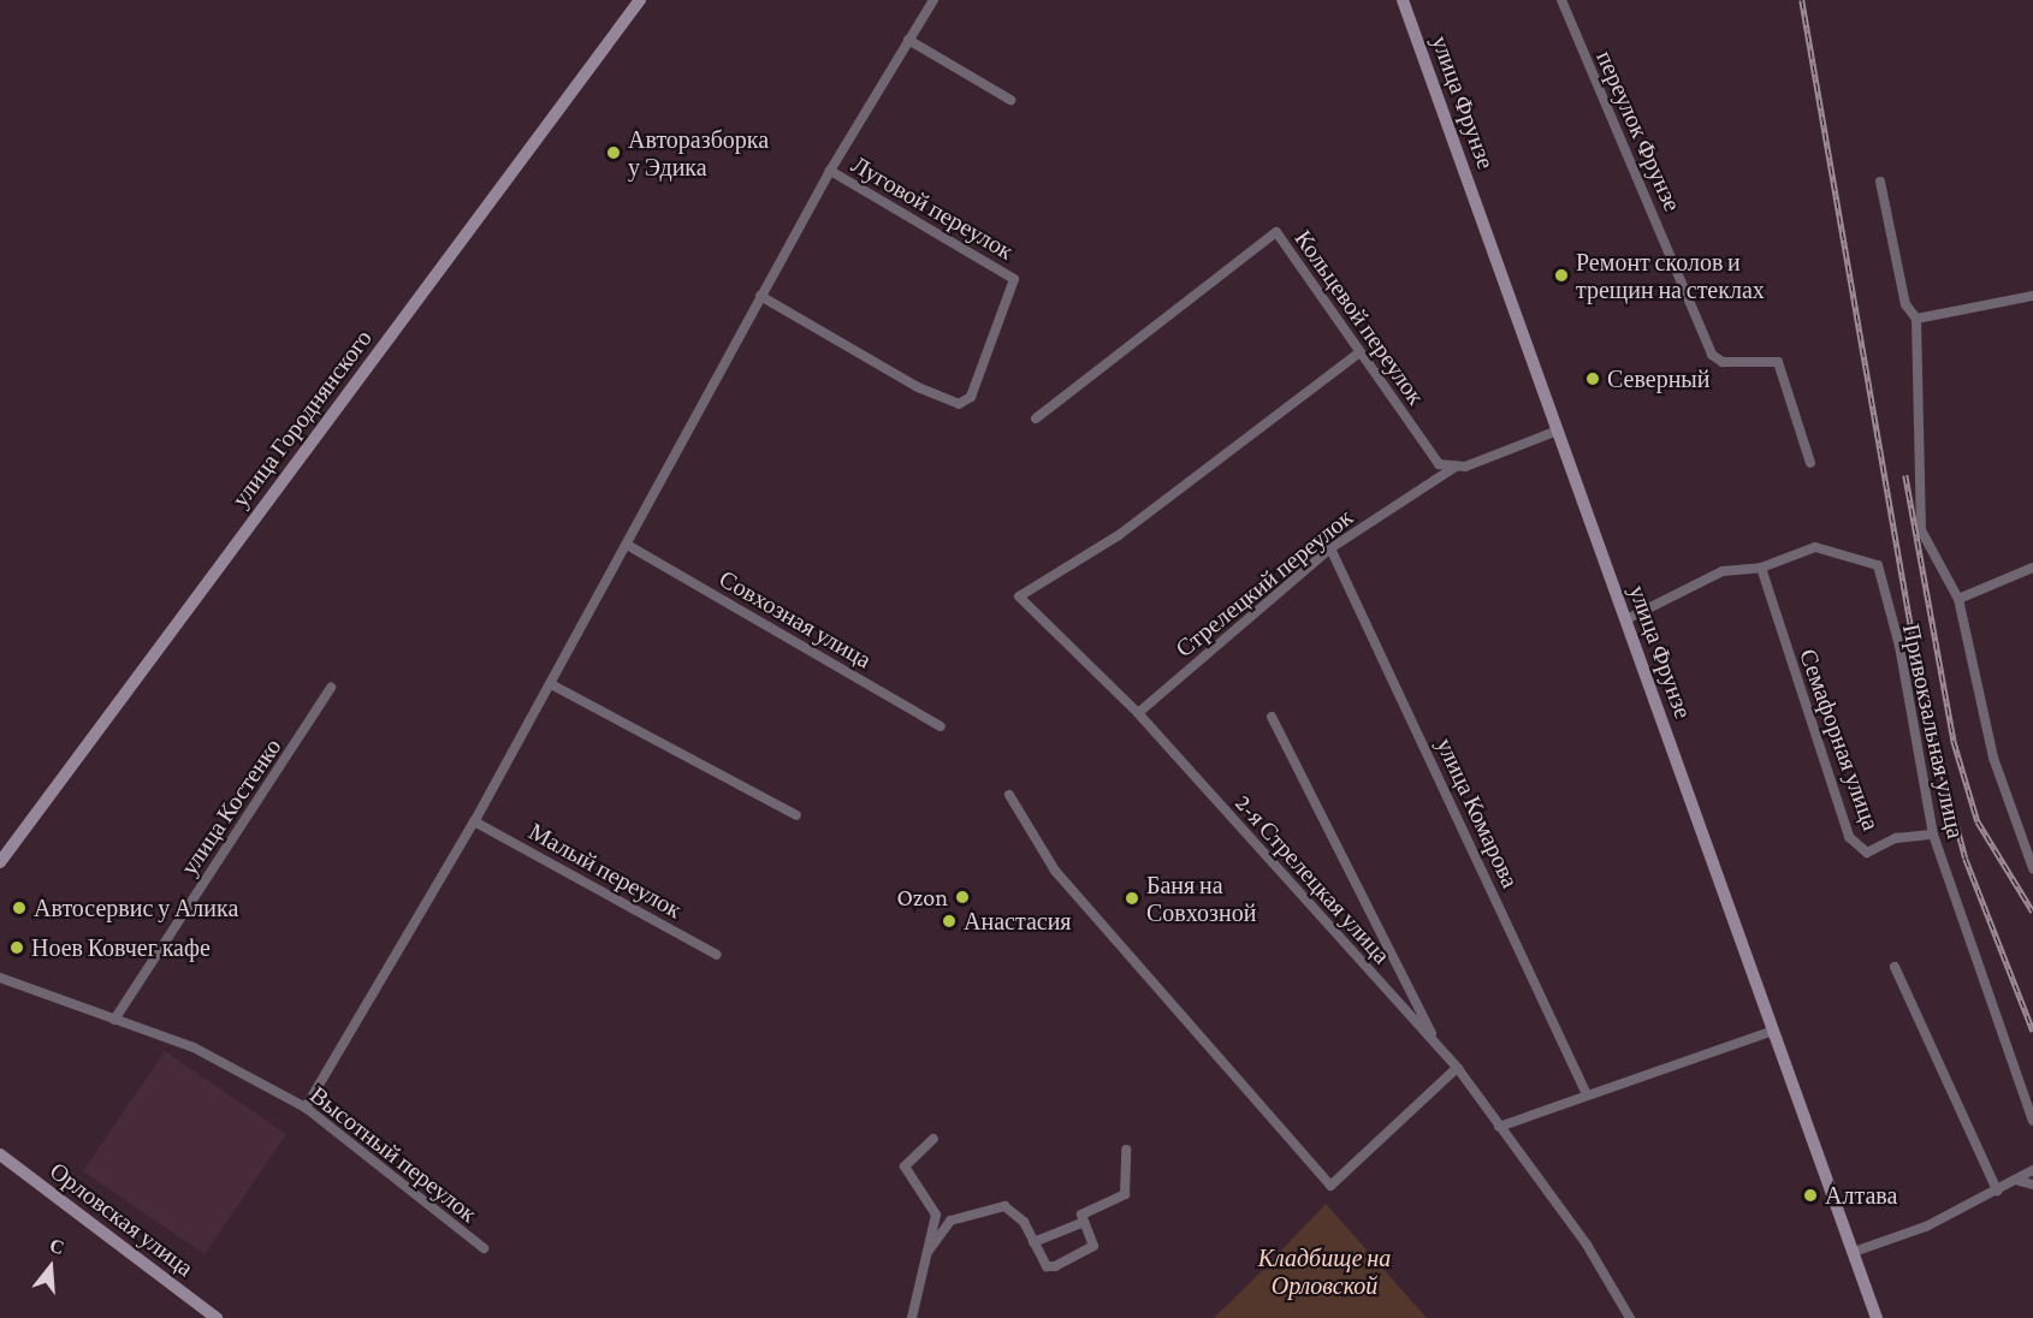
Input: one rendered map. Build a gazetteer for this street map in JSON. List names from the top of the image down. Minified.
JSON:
{"streets":{"street":["улица Фрунзе","переулок Фрунзе","Луговой переулок","Кольцевой переулок","улица Городнянского","Стрелецкий переулок","Совхозная улица","Привокзальная улица","Семафорная улица","улица Костенко","улица Комарова","Малый переулок","2-я Стрелецкая улица","Высотный переулок","Орловская улица"]},"crossings":[["Кольцевой переулок","Стрелецкий переулок"],["Кольцевой переулок","2-я Стрелецкая улица"],["Стрелецкий переулок","улица Комарова"],["Стрелецкий переулок","2-я Стрелецкая улица"],["Привокзальная улица","Семафорная улица"],["улица Костенко","Высотный переулок"]],"parks":["Кладбище на Орловской"],"places":["Авторазборка у Эдика","Ремонт сколов и трещин на стеклах","Северный","Ozon","Баня на Совхозной","Автосервис у Алика","Анастасия","Ноев Ковчег кафе","Алтава"],"north":"top"}
